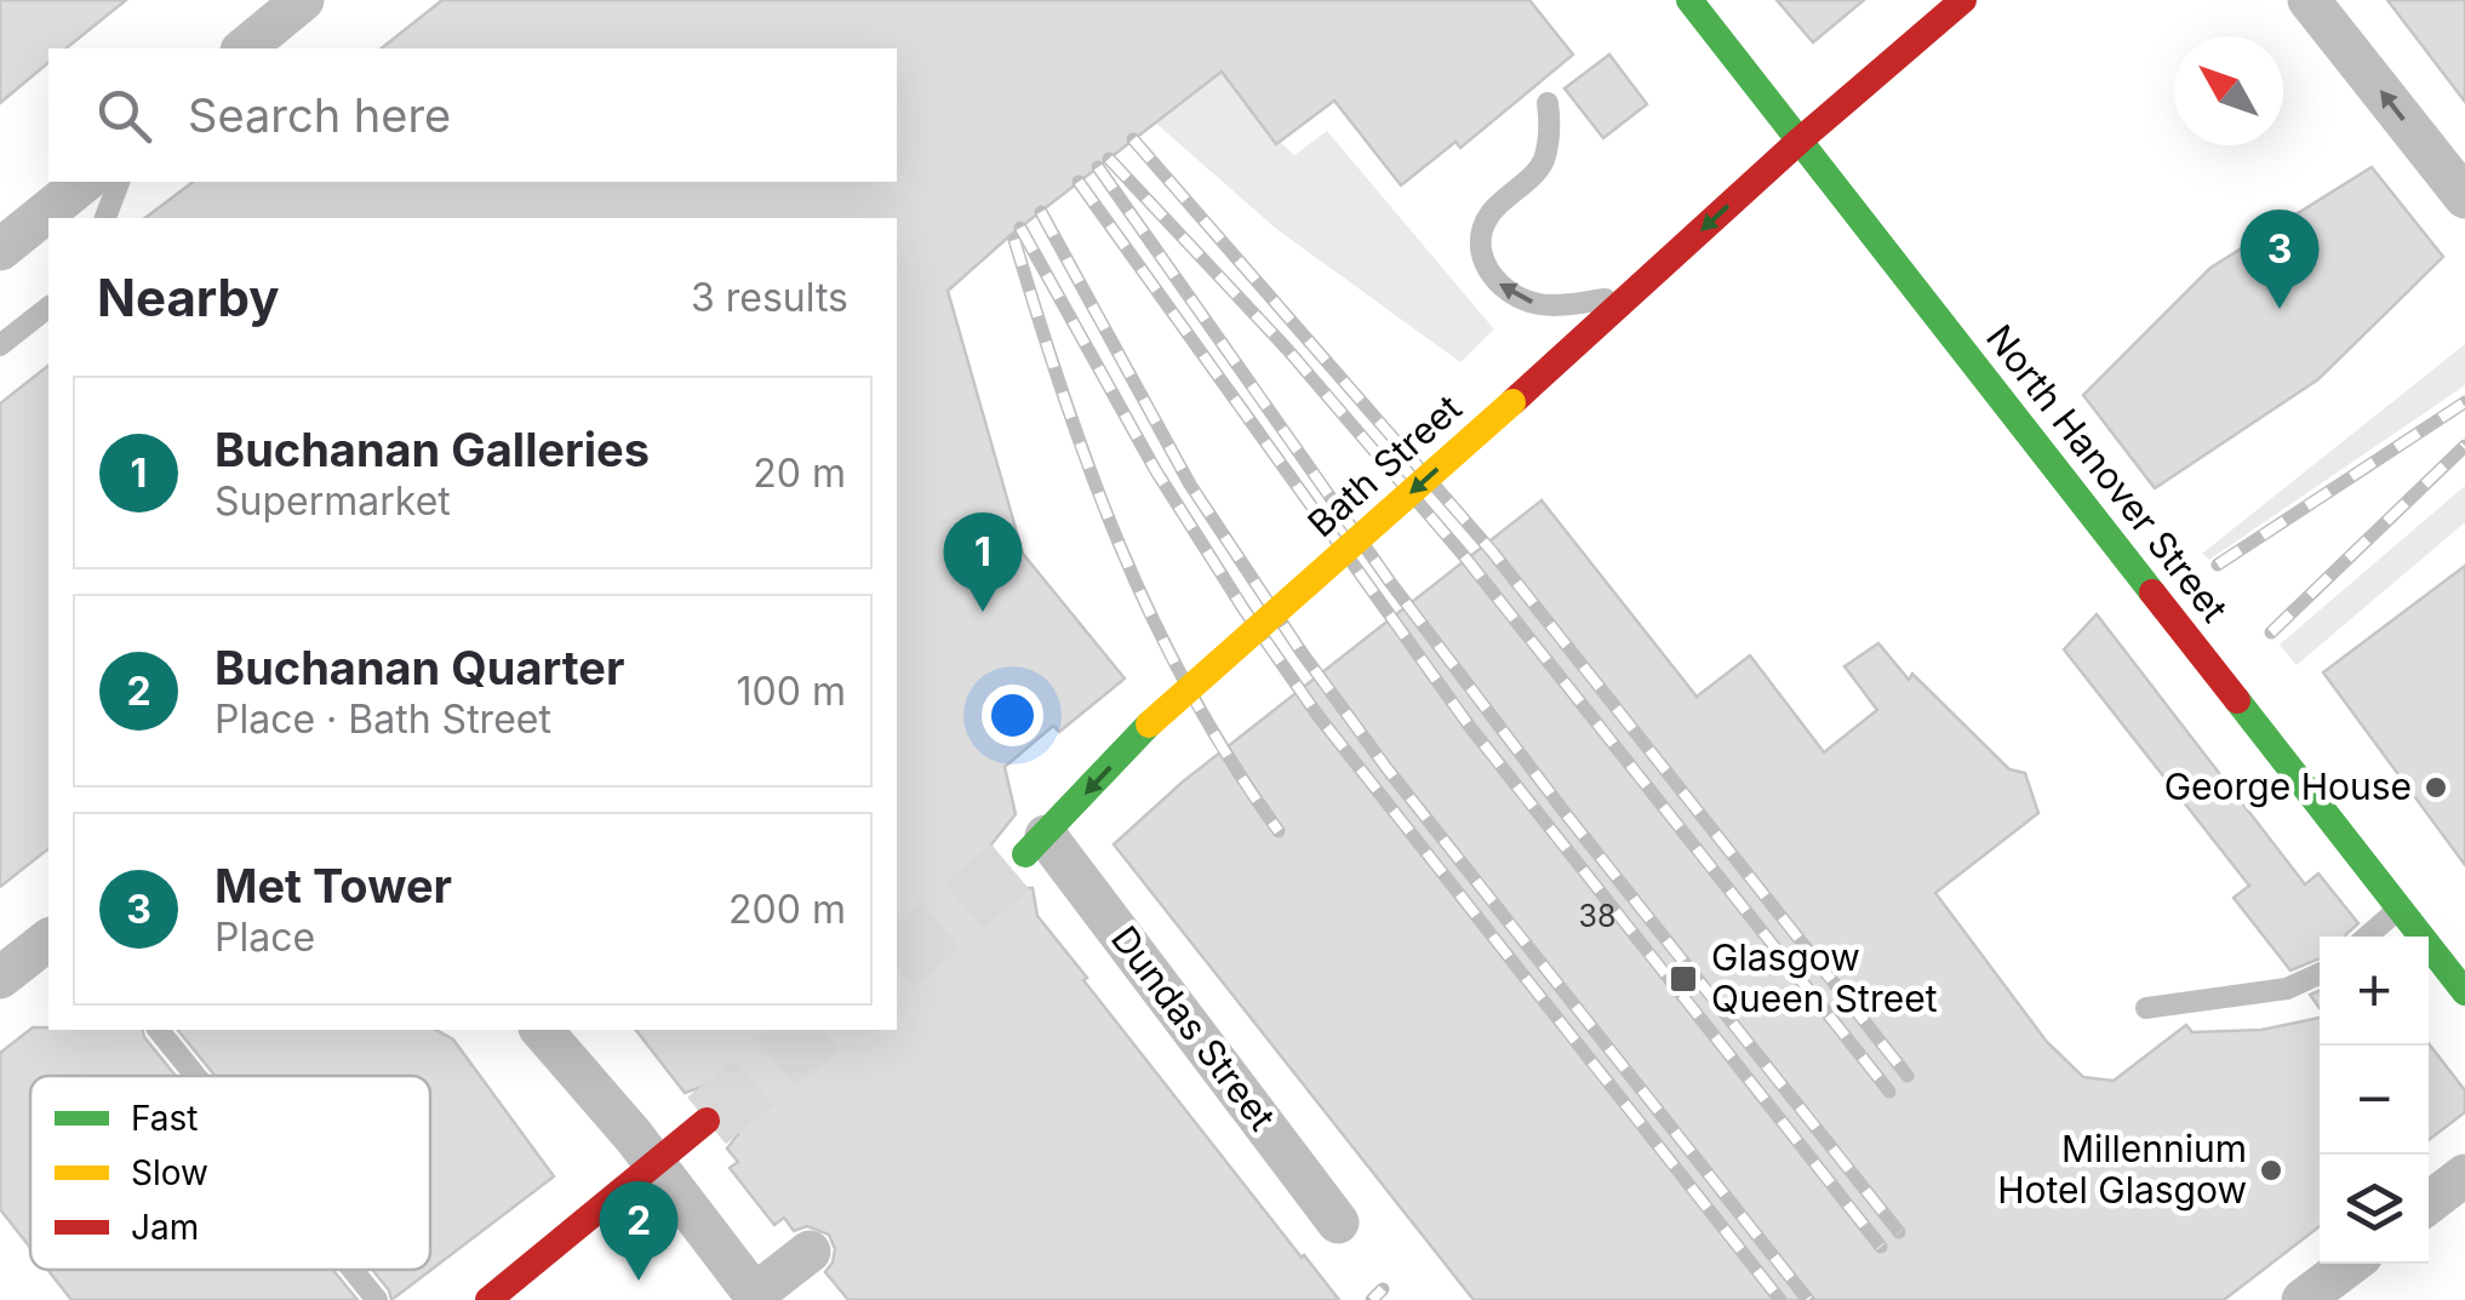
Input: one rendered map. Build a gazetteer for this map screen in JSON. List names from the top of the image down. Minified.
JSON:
{"streets":{"street":["Bath Street","North Hanover Street","Dundas Street"]},"crossings":[["Bath Street","North Hanover Street"],["Bath Street","Dundas Street"]],"one_way":["Bath Street"],"places":{"other":["George House","Millennium Hotel Glasgow"],"transit":["Glasgow Queen Street"]},"house_numbers":["38"],"legend":["Fast","Slow","Jam"],"north":"top left","page":{"search":"Search here","pins":["3","1","2"],"heading":["Nearby","3 results"],"list":[{"mark":"1","name":"Buchanan Galleries","note":"Supermarket","value":"20 m"},{"mark":"2","name":"Buchanan Quarter","note":"Place · Bath Street","value":"100 m"},{"mark":"3","name":"Met Tower","note":"Place","value":"200 m"}],"map_buttons":["+","−"]}}
